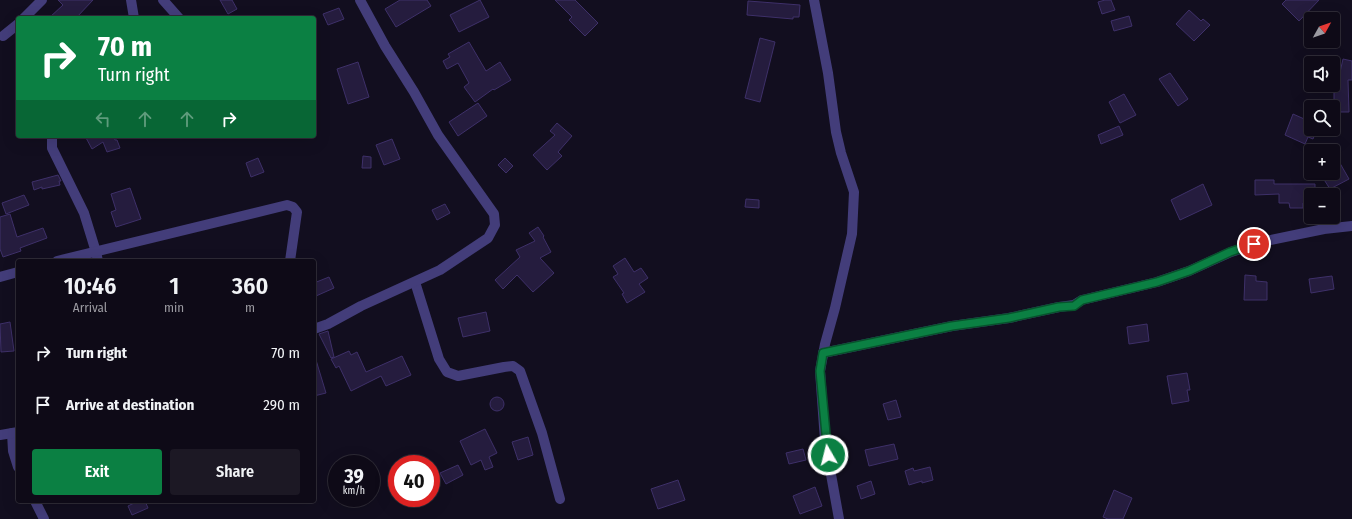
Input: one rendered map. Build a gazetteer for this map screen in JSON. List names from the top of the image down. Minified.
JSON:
{"north":"top right","page":{"map_buttons":["+","−"],"turn":["70 m","Turn right"],"eta":["10:46","Arrival","1","min","360","m"],"list":[{"name":"Turn right","value":"70 m"},{"name":"Arrive at destination","value":"290 m"}],"buttons":["Exit","Share"],"speed":"39 km/h","limit":"40"}}
